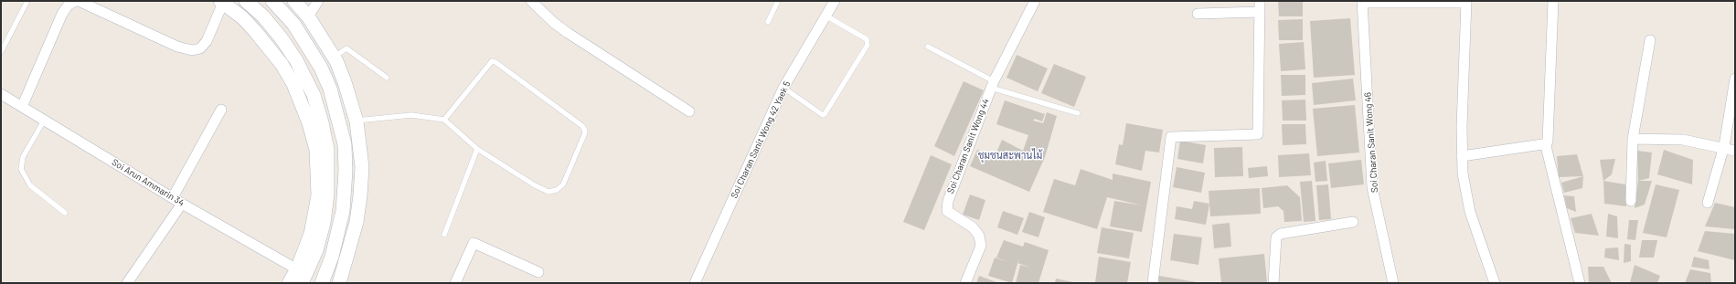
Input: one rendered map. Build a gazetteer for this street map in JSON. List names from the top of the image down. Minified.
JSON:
{"streets":{"street":["Soi Charan Sanit Wong 42 Yaek 5","Soi Charan Sanit Wong 46","Soi Charan Sanit Wong 44","Soi Arun Ammarin 34"]},"districts":["ชุมชนสะพานไม้"]}
